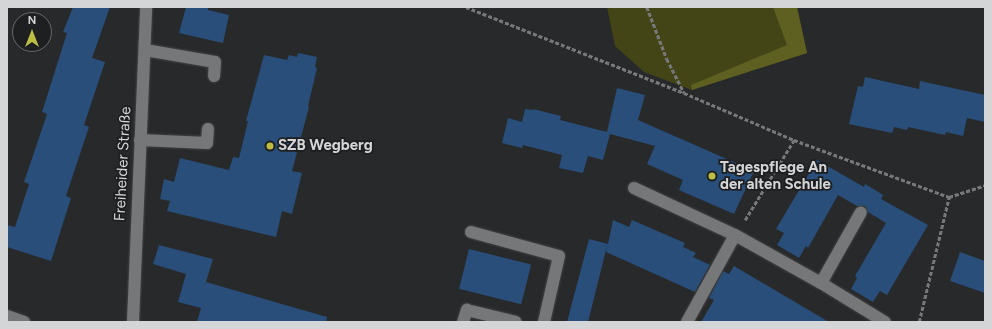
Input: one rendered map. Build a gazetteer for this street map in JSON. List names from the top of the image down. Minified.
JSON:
{"streets":{"street":["Freiheider Straße"]},"places":["SZB Wegberg","Tagespflege An der alten Schule"],"north":"top"}
